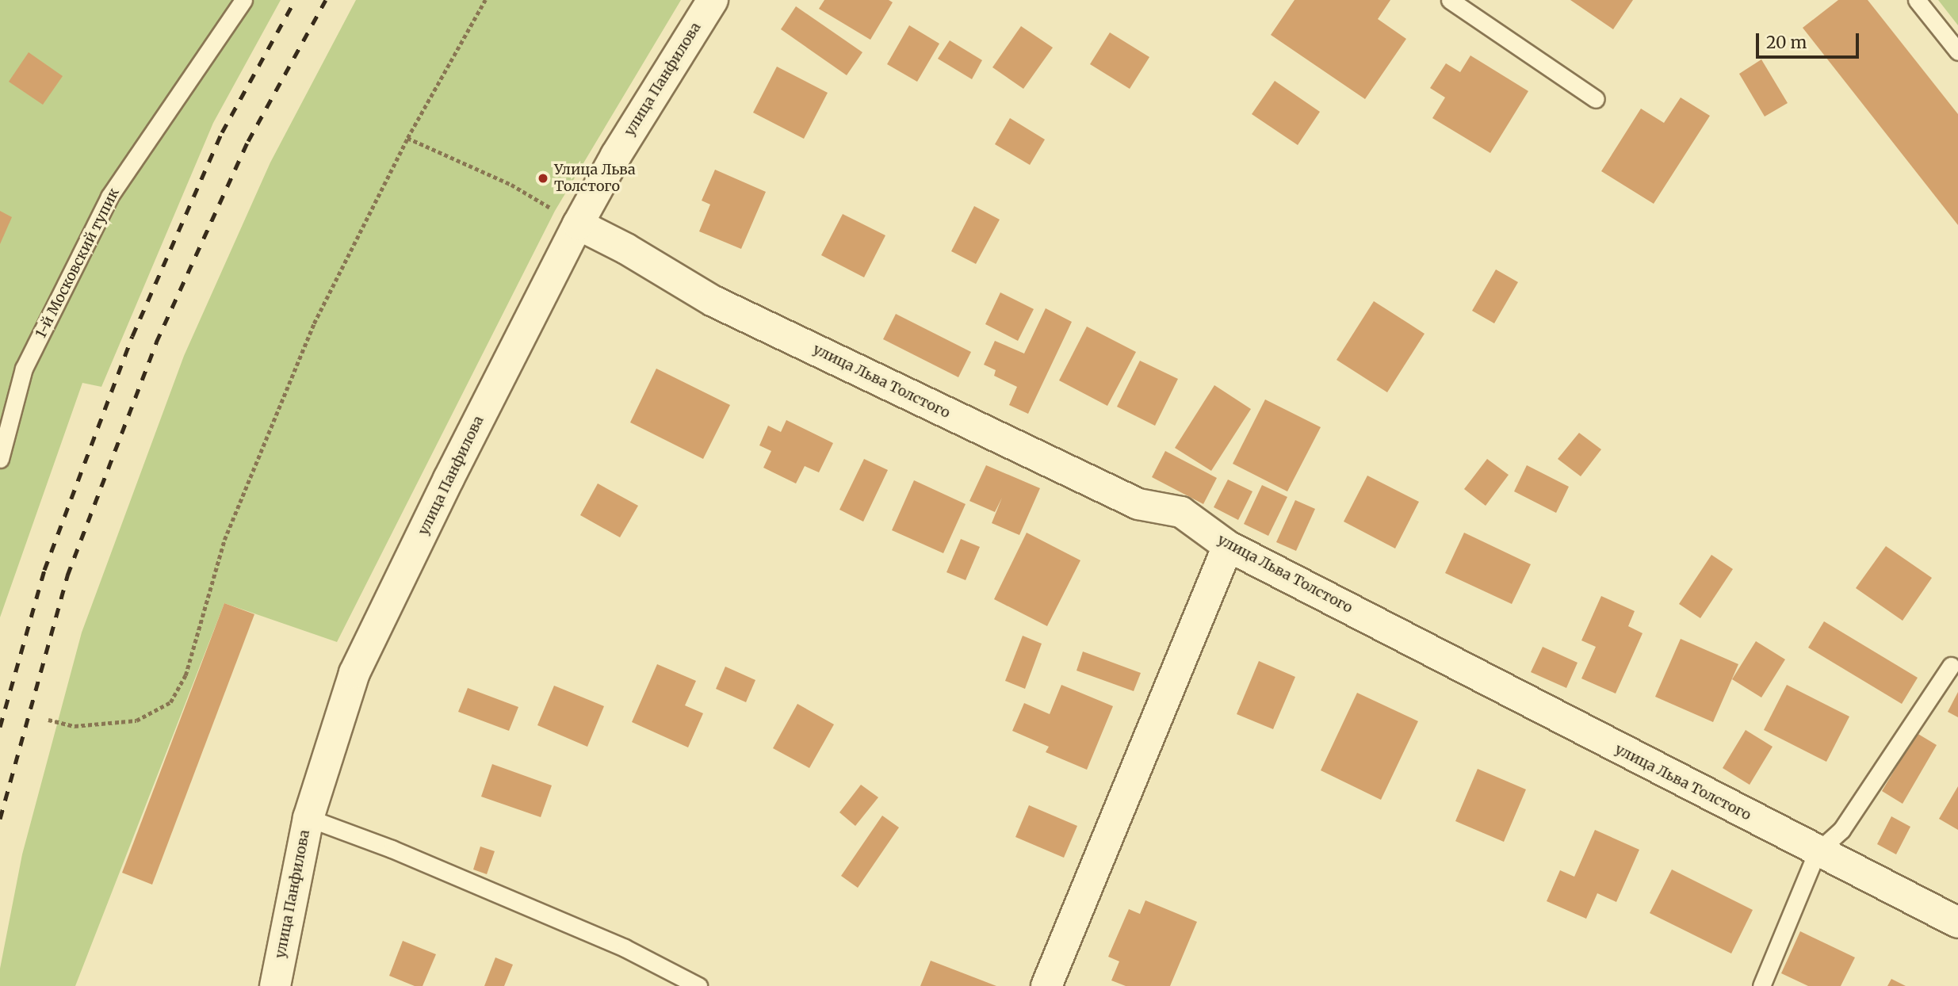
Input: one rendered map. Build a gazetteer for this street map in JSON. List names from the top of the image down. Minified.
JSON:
{"streets":{"street":["улица Панфилова","улица Льва Толстого"],"lane":["1-й Московский тупик"]},"crossings":[["улица Панфилова","улица Льва Толстого"]],"places":["Улица Льва Толстого"],"scale_bar":"20 m"}
